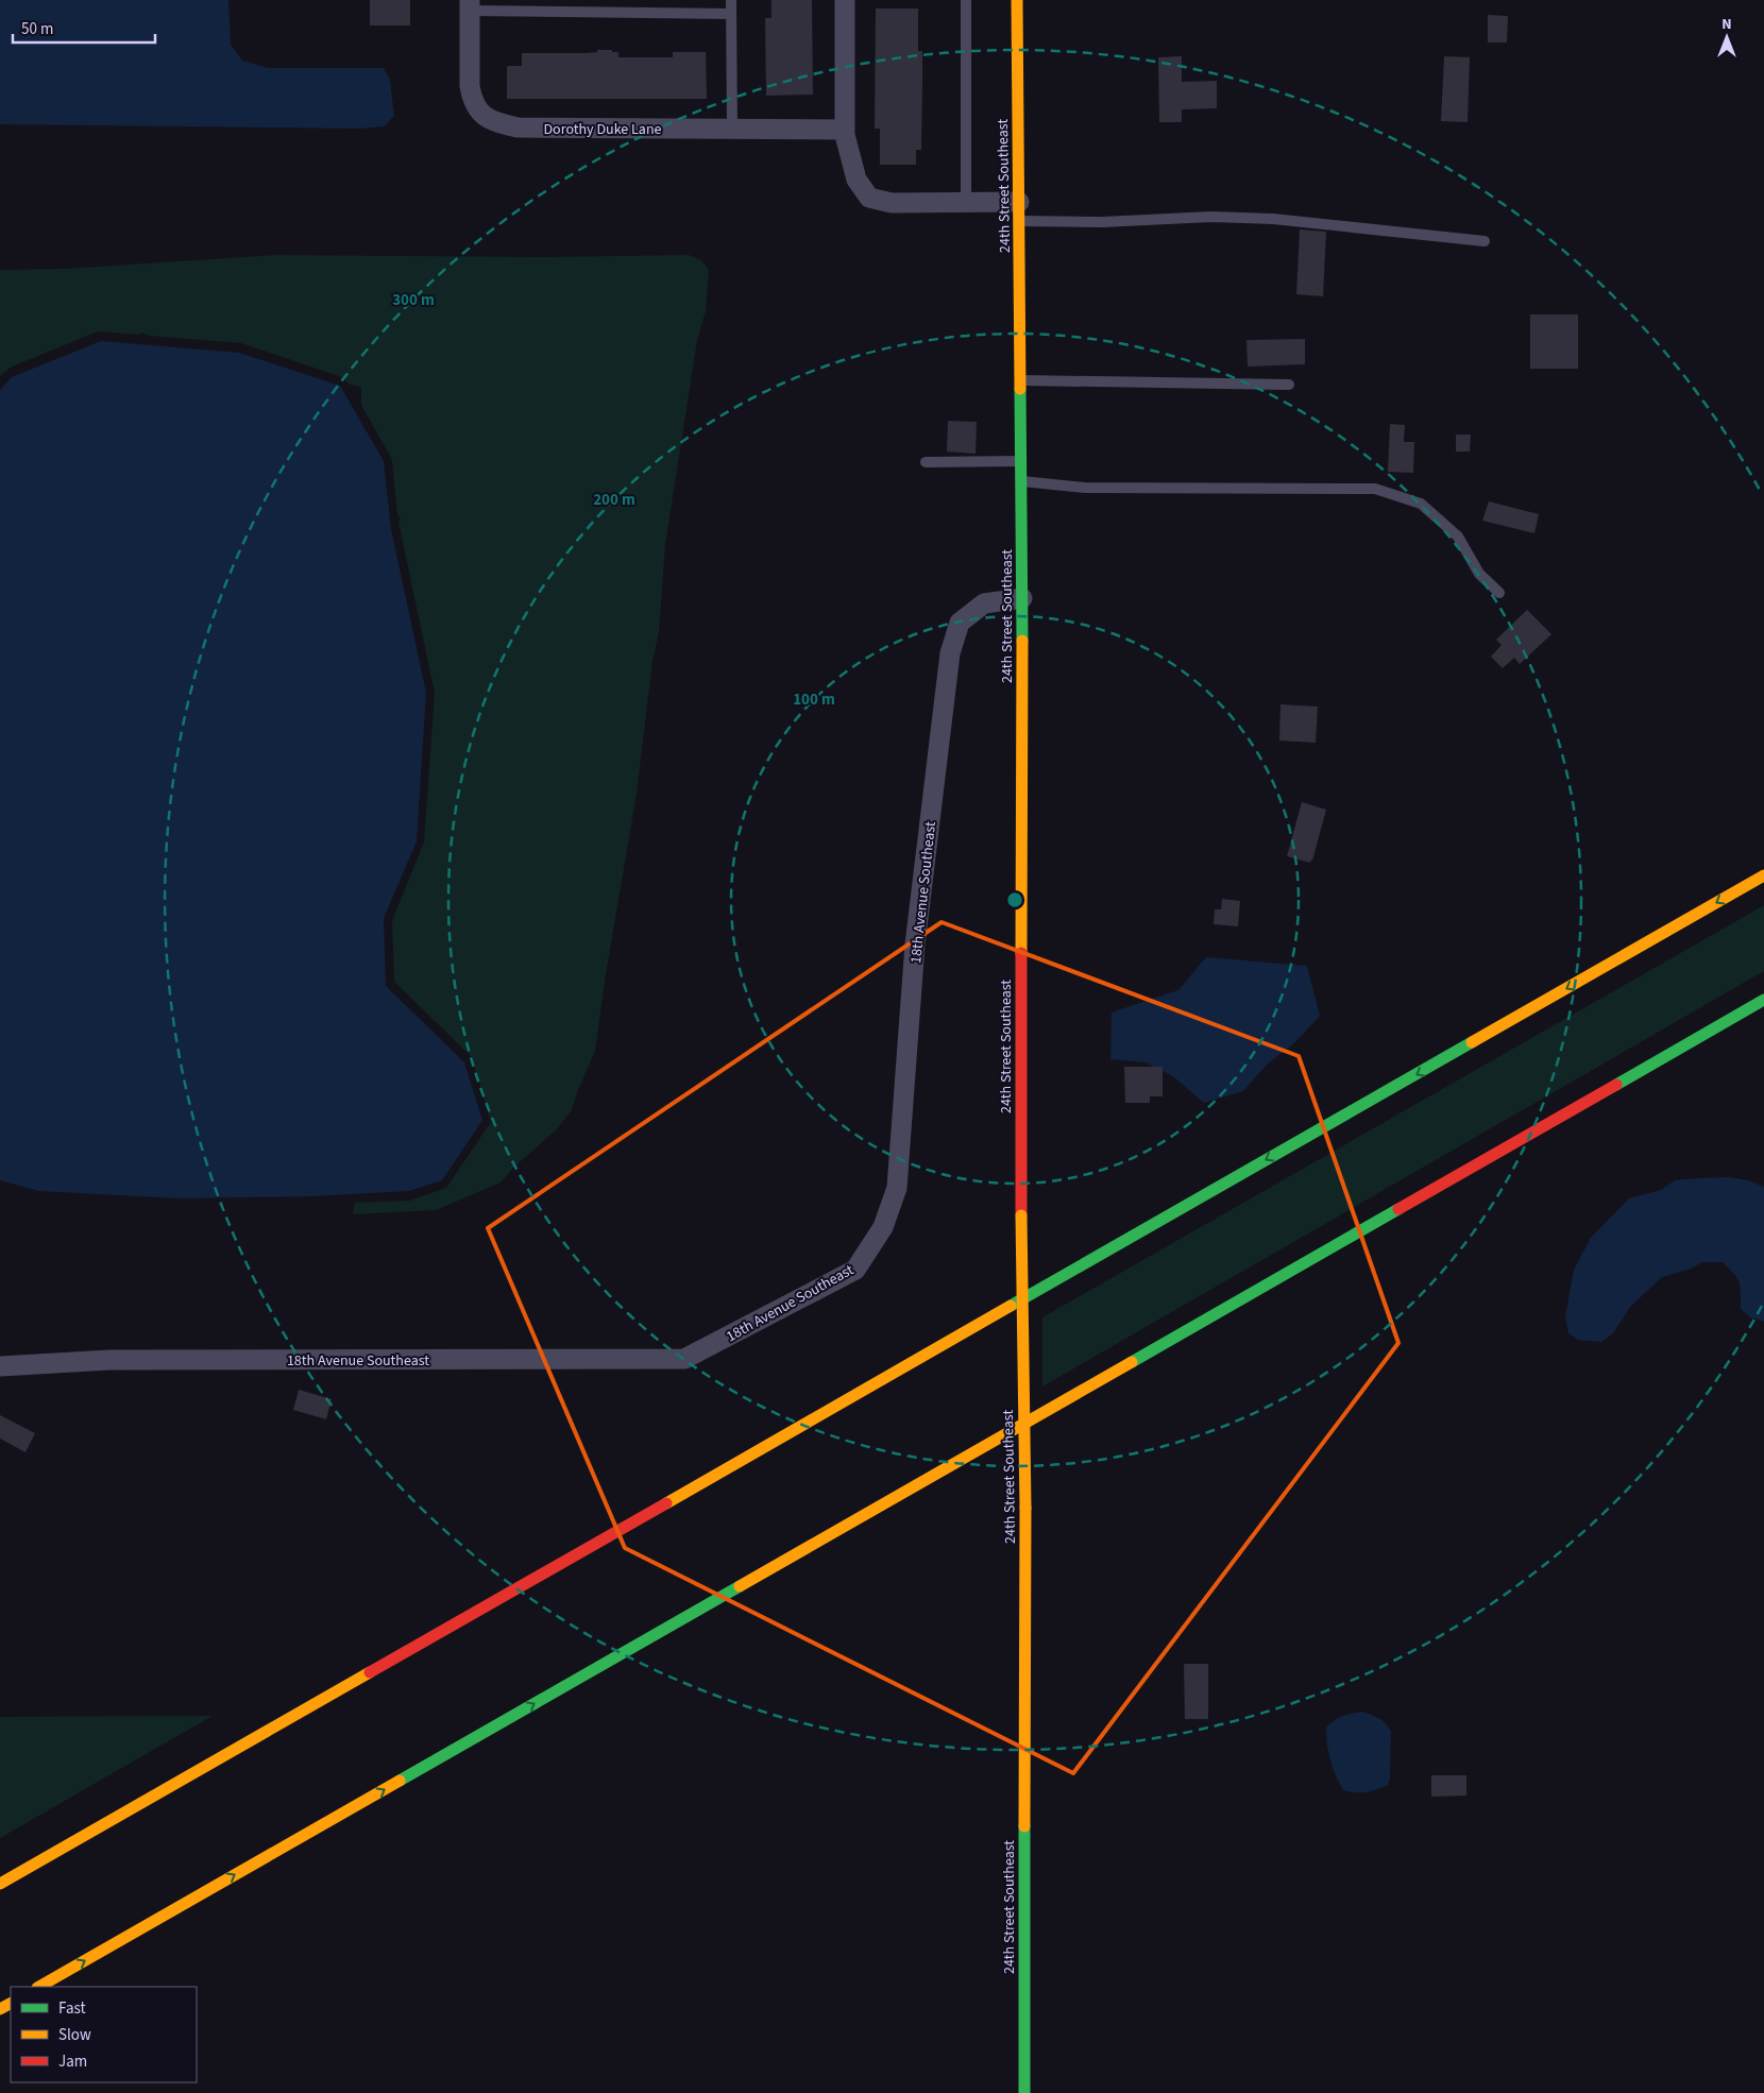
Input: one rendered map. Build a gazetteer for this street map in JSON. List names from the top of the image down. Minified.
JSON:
{"streets":{"main road":["24th Street Southeast"],"street":["Dorothy Duke Lane","18th Avenue Southeast"]},"crossings":[["24th Street Southeast","18th Avenue Southeast"]],"legend":["Fast","Slow","Jam"],"scale_bar":"50 m","north":"top","rings":["300 m","200 m","100 m"]}
